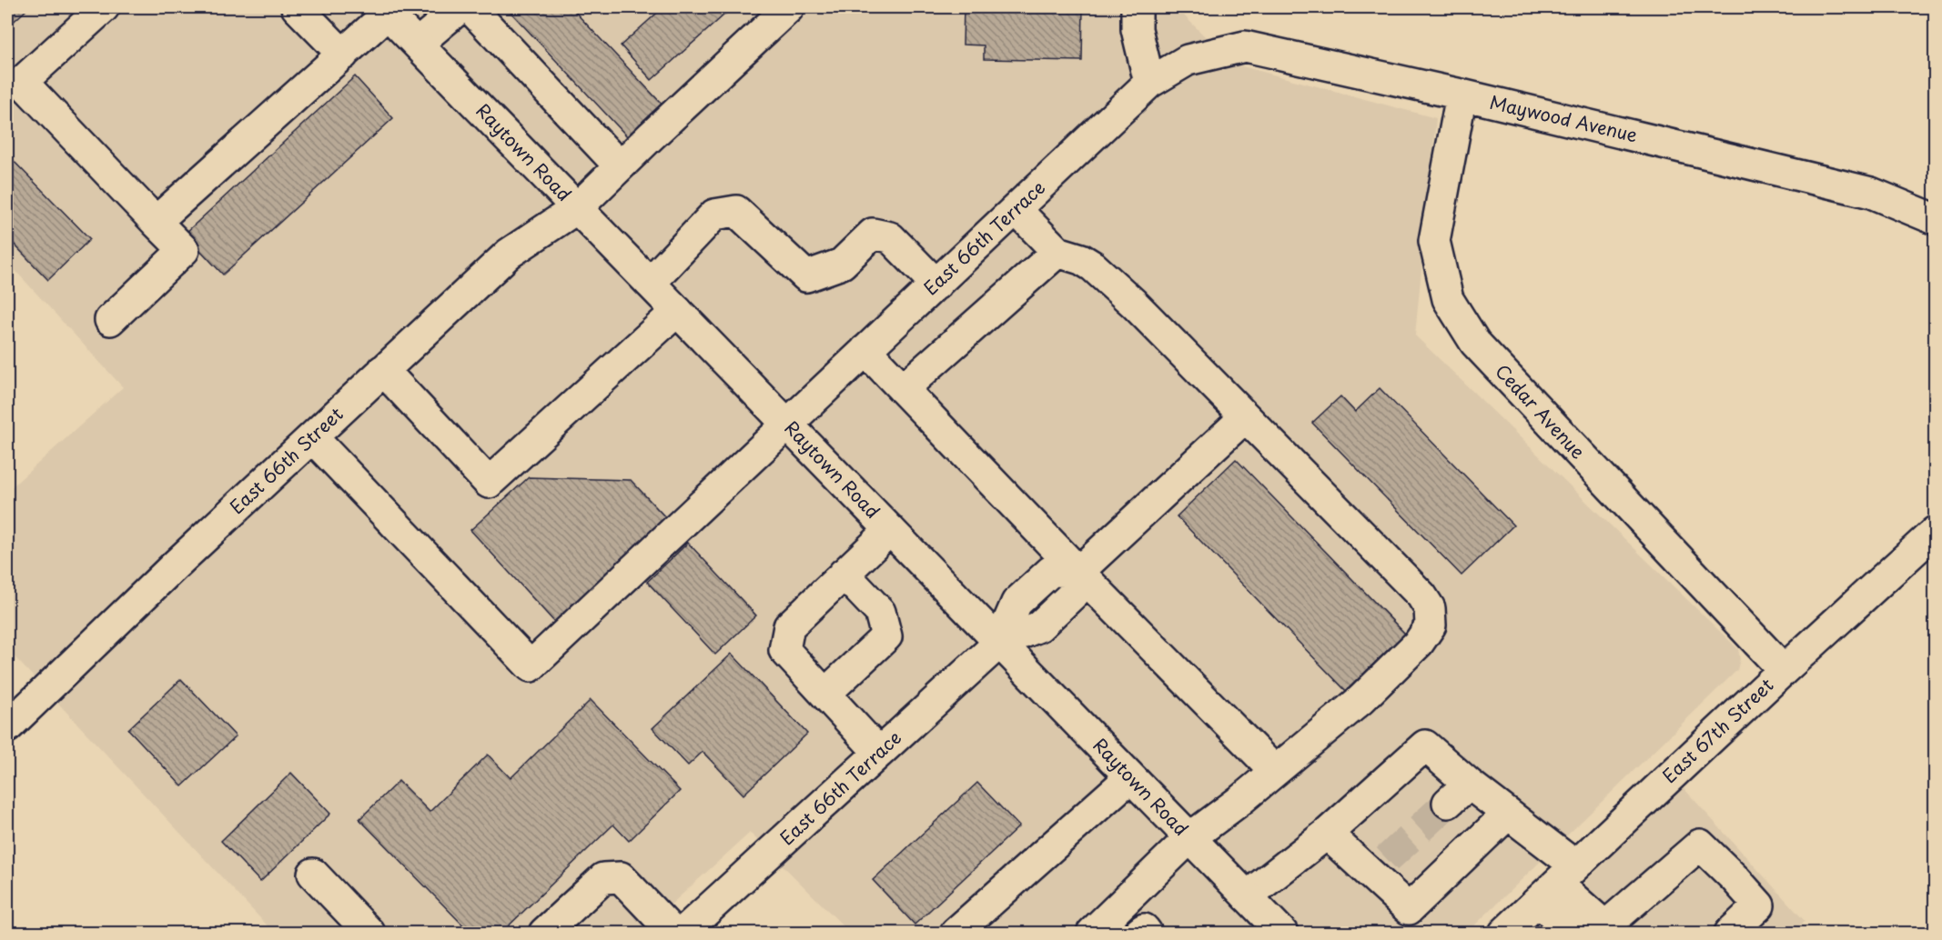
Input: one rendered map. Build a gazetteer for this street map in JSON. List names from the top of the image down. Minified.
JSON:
{"streets":{"street":["Maywood Avenue","Raytown Road","East 66th Terrace","Cedar Avenue","East 66th Street","East 67th Street"]},"crossings":[["Maywood Avenue","East 66th Terrace"],["Maywood Avenue","Cedar Avenue"],["Raytown Road","East 66th Terrace"],["Raytown Road","East 66th Street"],["East 66th Terrace","East 66th Street"],["Cedar Avenue","East 67th Street"]]}
